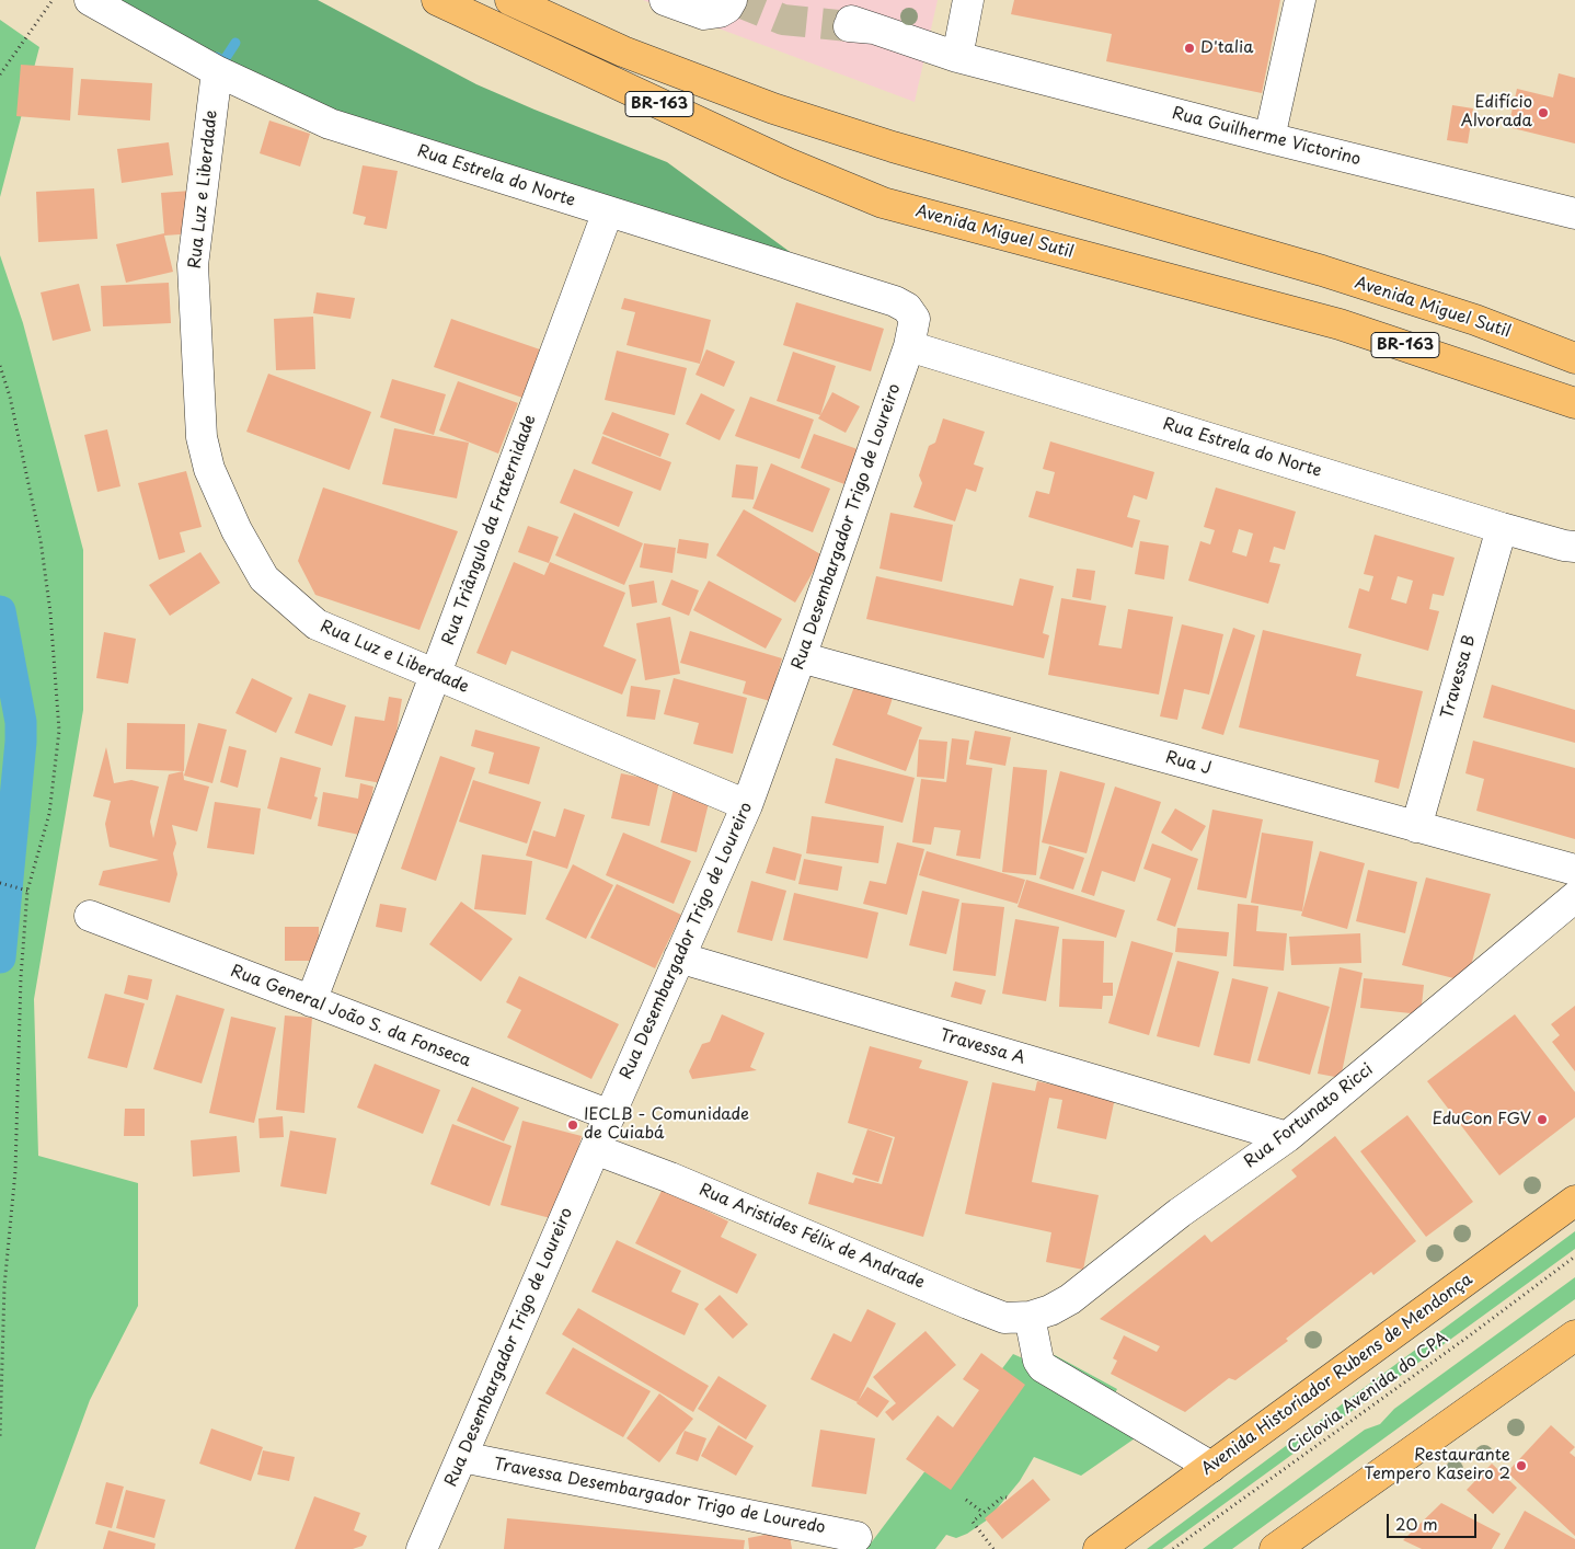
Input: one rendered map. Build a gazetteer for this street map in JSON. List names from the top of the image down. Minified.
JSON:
{"streets":{"main road":["BR-163","Avenida Miguel Sutil","Avenida Historiador Rubens de Mendonça"],"street":["Rua Guilherme Victorino","Rua Estrela do Norte","Rua Luz e Liberdade","Rua Desembargador Trigo de Loureiro","Rua Triângulo da Fraternidade","Travessa B","Rua J","Rua General João S. da Fonseca","Travessa A","Rua Fortunato Ricci","Rua Aristides Félix de Andrade","Travessa Desembargador Trigo de Louredo"],"path":["Ciclovia Avenida do CPA"]},"crossings":[["Rua Estrela do Norte","Rua Luz e Liberdade"],["Rua Estrela do Norte","Rua Desembargador Trigo de Loureiro"],["Rua Estrela do Norte","Rua Triângulo da Fraternidade"],["Rua Estrela do Norte","Travessa B"],["Rua Luz e Liberdade","Rua Desembargador Trigo de Loureiro"],["Rua Luz e Liberdade","Rua Triângulo da Fraternidade"],["Rua Desembargador Trigo de Loureiro","Rua J"],["Rua Desembargador Trigo de Loureiro","Rua General João S. da Fonseca"],["Rua Desembargador Trigo de Loureiro","Travessa A"],["Rua Desembargador Trigo de Loureiro","Rua Aristides Félix de Andrade"],["Rua Desembargador Trigo de Loureiro","Travessa Desembargador Trigo de Louredo"],["Rua Triângulo da Fraternidade","Rua General João S. da Fonseca"],["Travessa B","Rua J"],["Travessa A","Rua Fortunato Ricci"],["Rua Fortunato Ricci","Rua Aristides Félix de Andrade"]],"places":["D'talia","Edifício Alvorada","EduCon FGV","IECLB - Comunidade de Cuiabá","Restaurante Tempero Kaseiro 2"],"scale_bar":"20 m"}
